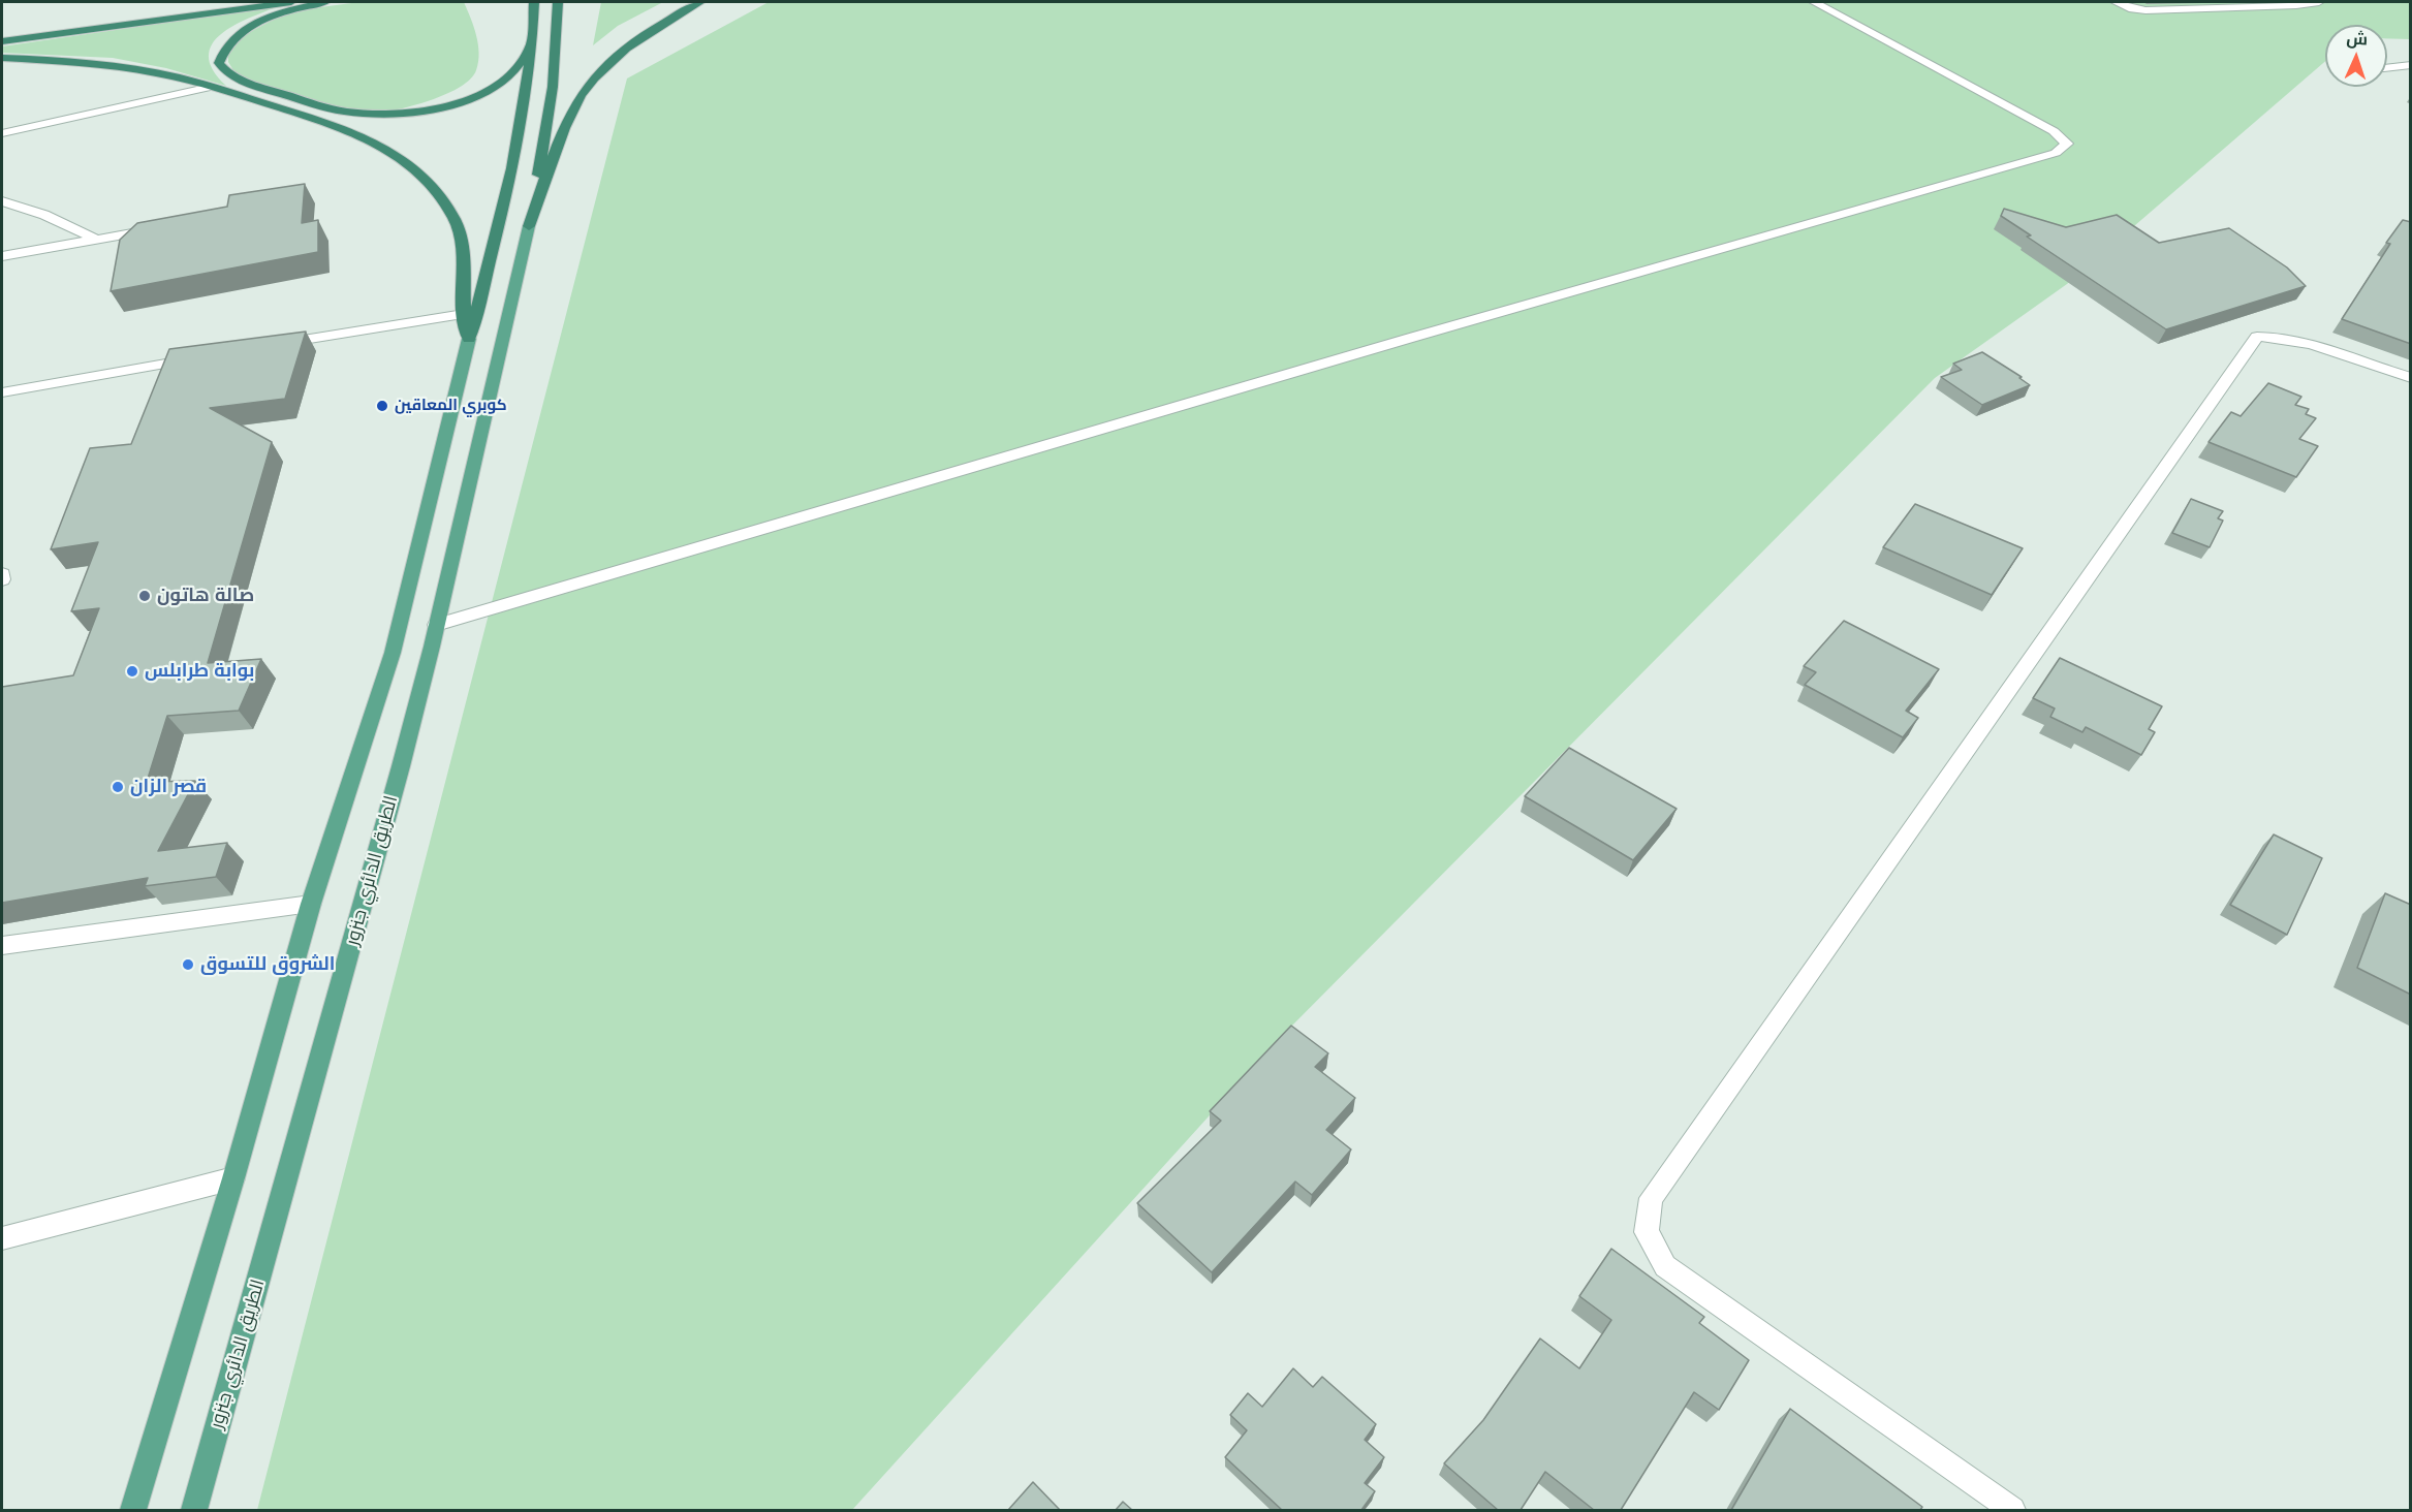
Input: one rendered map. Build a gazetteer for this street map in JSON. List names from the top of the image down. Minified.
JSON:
{"streets":{"main road":["الطريق الدائري جنزور"]},"places":["كوبري المعاقين","صالة هاتون","بوابة طرابلس","قصر الزان","الشروق للتسوق"],"north":"top"}
